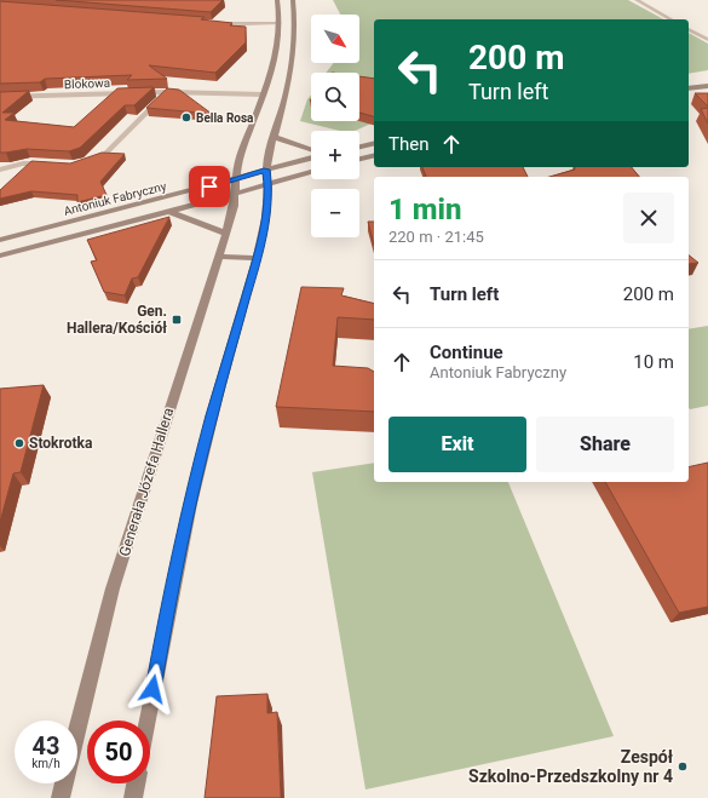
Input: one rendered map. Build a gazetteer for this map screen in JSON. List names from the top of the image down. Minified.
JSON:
{"streets":{"main road":["Antoniuk Fabryczny","Generała Józefa Hallera"],"street":["Blokowa"]},"crossings":[["Blokowa","Generała Józefa Hallera"],["Antoniuk Fabryczny","Generała Józefa Hallera"]],"places":{"other":["Bella Rosa","Stokrotka","Zespół Szkolno-Przedszkolny nr 4"],"transit":["Gen. Hallera/Kościół"]},"north":"bottom right","page":{"map_buttons":["+","−"],"turn":["200 m","Turn left"],"then":"Then","heading":["1 min","220 m · 21:45"],"list":[{"name":"Turn left","value":"200 m"},{"name":"Continue","note":"Antoniuk Fabryczny","value":"10 m"}],"buttons":["Exit","Share"],"speed":"43 km/h","limit":"50"}}
